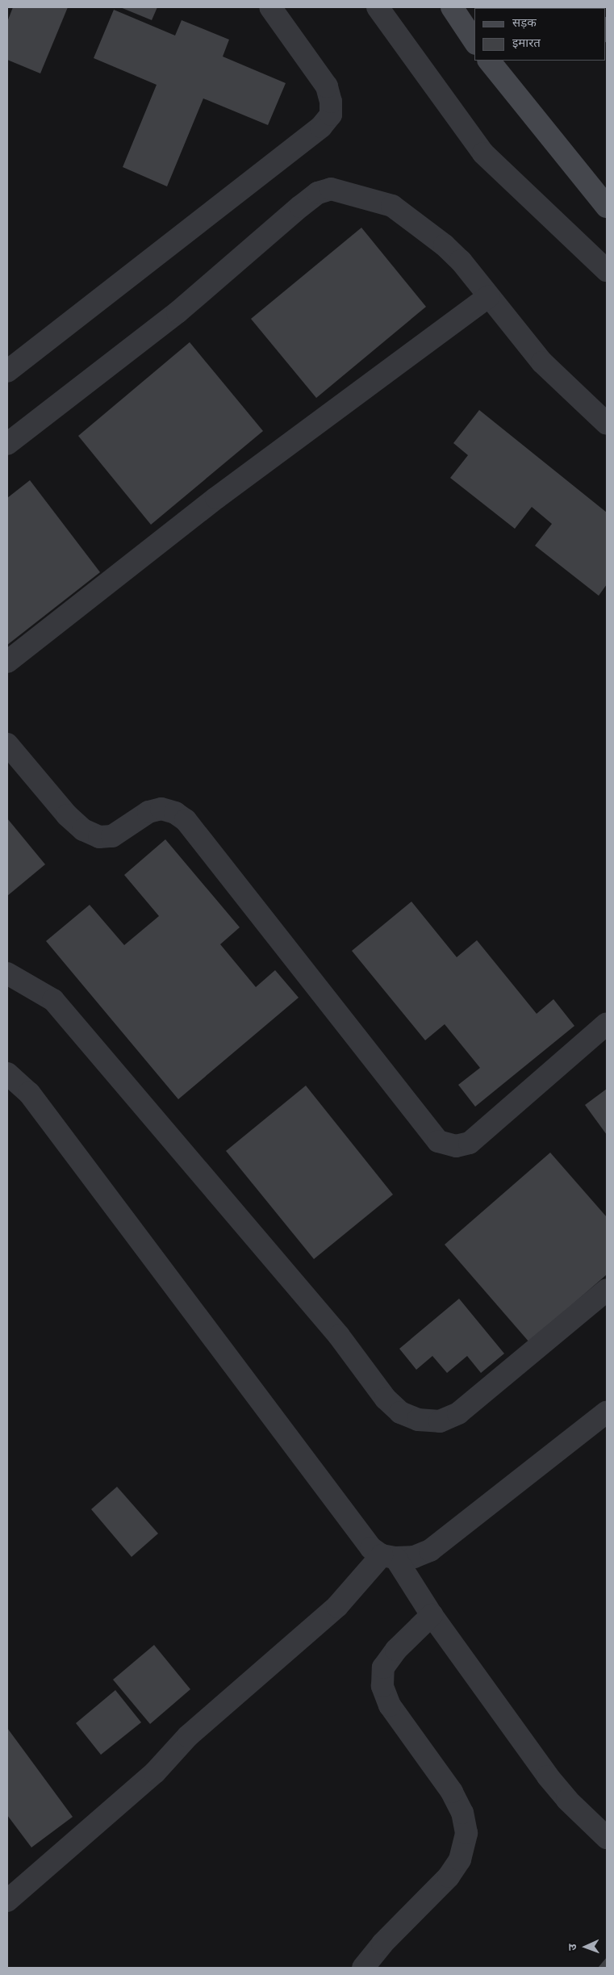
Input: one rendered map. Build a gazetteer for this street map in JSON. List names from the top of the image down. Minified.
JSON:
{"legend":["सड़क","इमारत"],"north":"left"}
